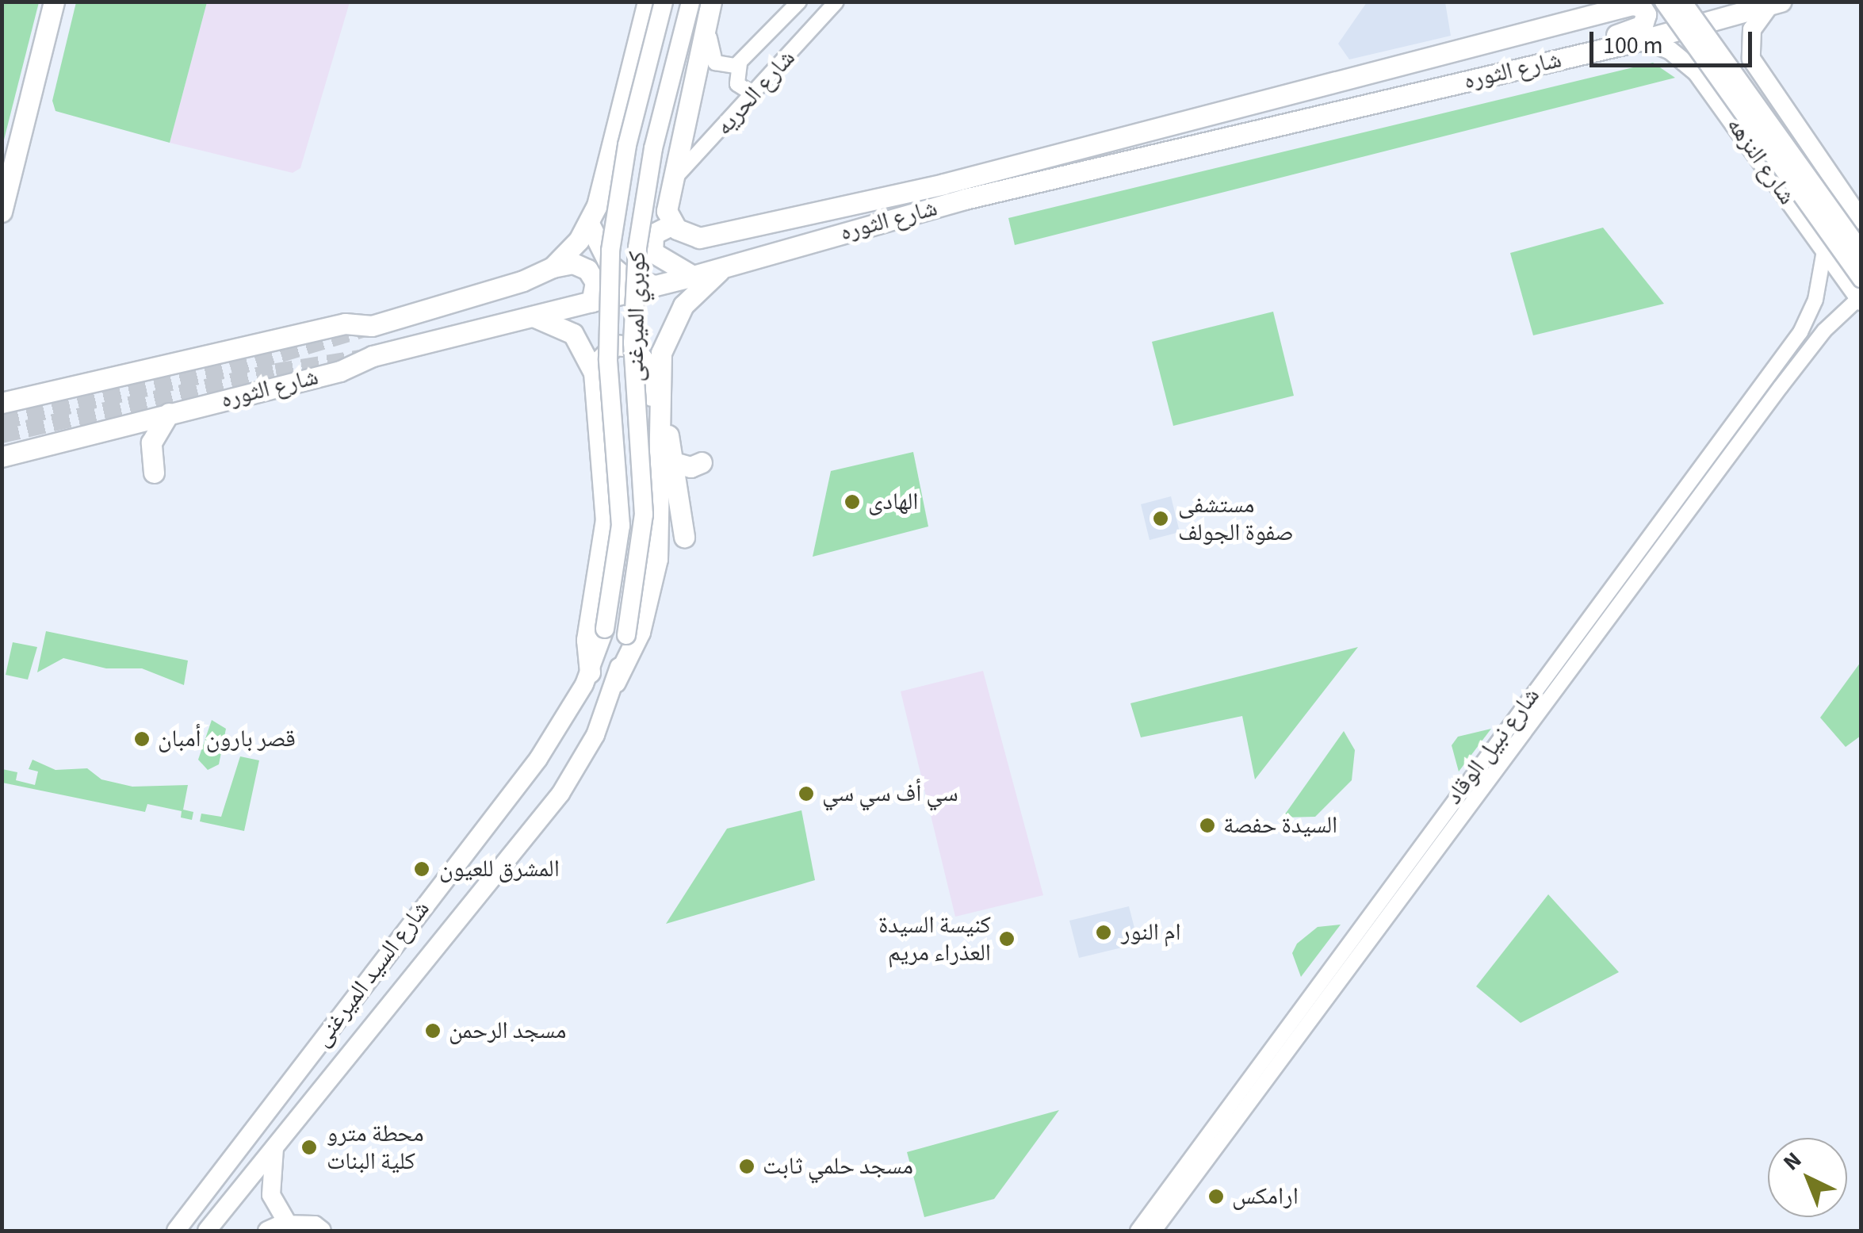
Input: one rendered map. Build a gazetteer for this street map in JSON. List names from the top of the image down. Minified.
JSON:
{"streets":{"highway":["شارع الثوره"],"main road":["شارع النزهه","كوبري الميرغنى","شارع السيد الميرغنى"],"street":["شارع الحريه","شارع نبيل الوقاد"]},"crossings":[["شارع الثوره","شارع النزهه"],["شارع النزهه","شارع نبيل الوقاد"],["كوبري الميرغنى","شارع السيد الميرغنى"]],"places":["الهادى","مستشفى صفوة الجولف","قصر بارون أمبان","سي أف سي سي","السيدة حفصة","المشرق للعيون","ام النور","كنيسة السيدة العذراء مريم","مسجد الرحمن","محطة مترو كلية البنات","مسجد حلمي ثابت","ارامكس"],"scale_bar":"100 m","north":"top left"}
